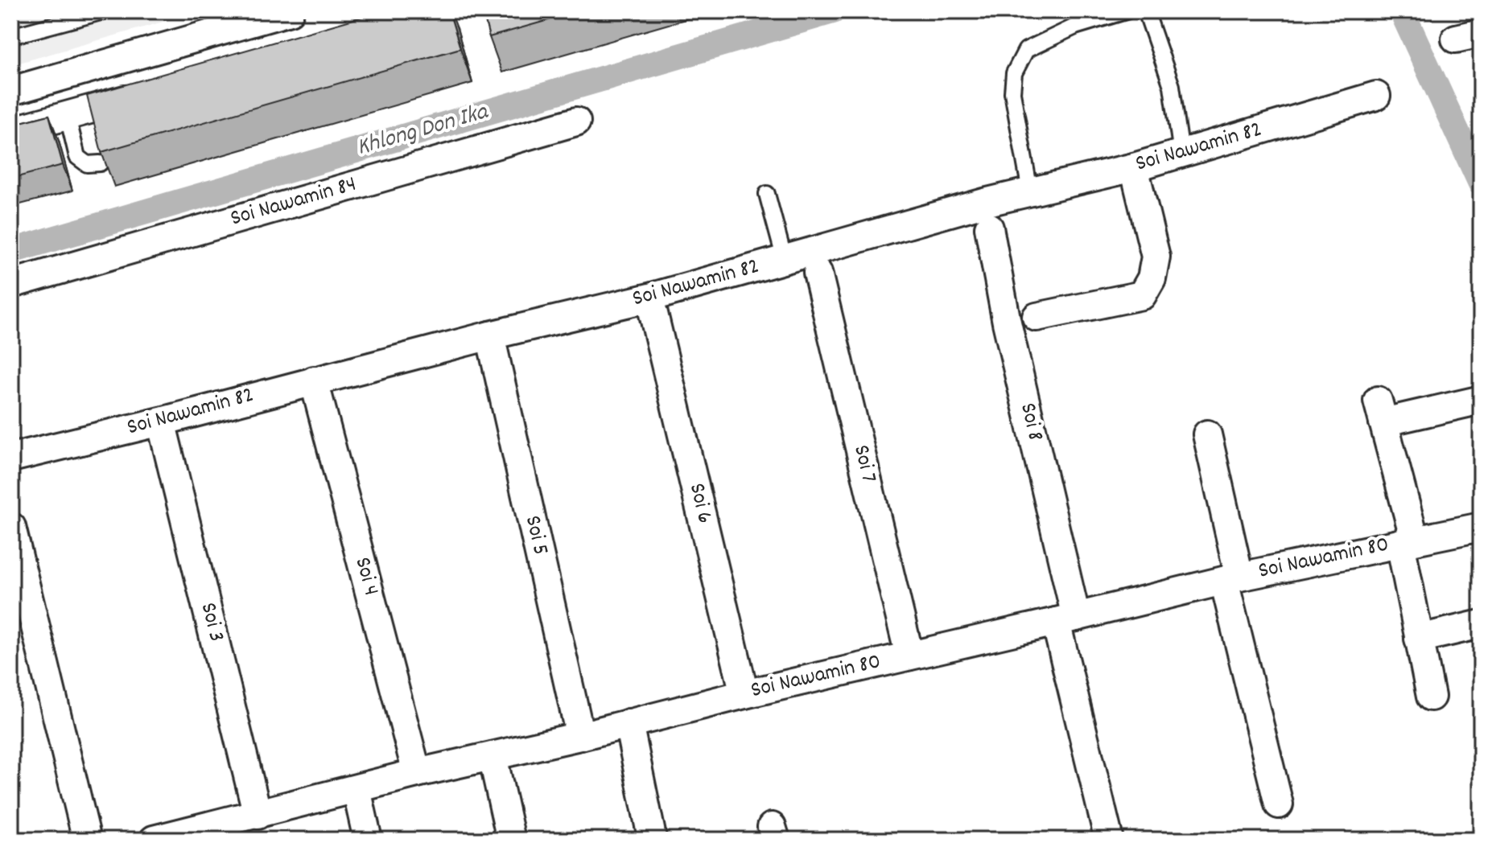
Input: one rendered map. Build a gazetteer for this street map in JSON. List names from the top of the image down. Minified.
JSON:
{"streets":{"street":["Soi Nawamin 82","Soi Nawamin 84","Soi 8","Soi 7","Soi 6","Soi 5","Soi Nawamin 80","Soi 4","Soi 3"]},"crossings":[["Soi Nawamin 82","Soi 5"],["Soi Nawamin 82","Soi 4"],["Soi 8","Soi Nawamin 80"],["Soi 7","Soi Nawamin 80"],["Soi 6","Soi Nawamin 80"],["Soi 5","Soi Nawamin 80"],["Soi Nawamin 80","Soi 4"],["Soi Nawamin 80","Soi 3"]],"water":["Khlong Don Ika"]}
